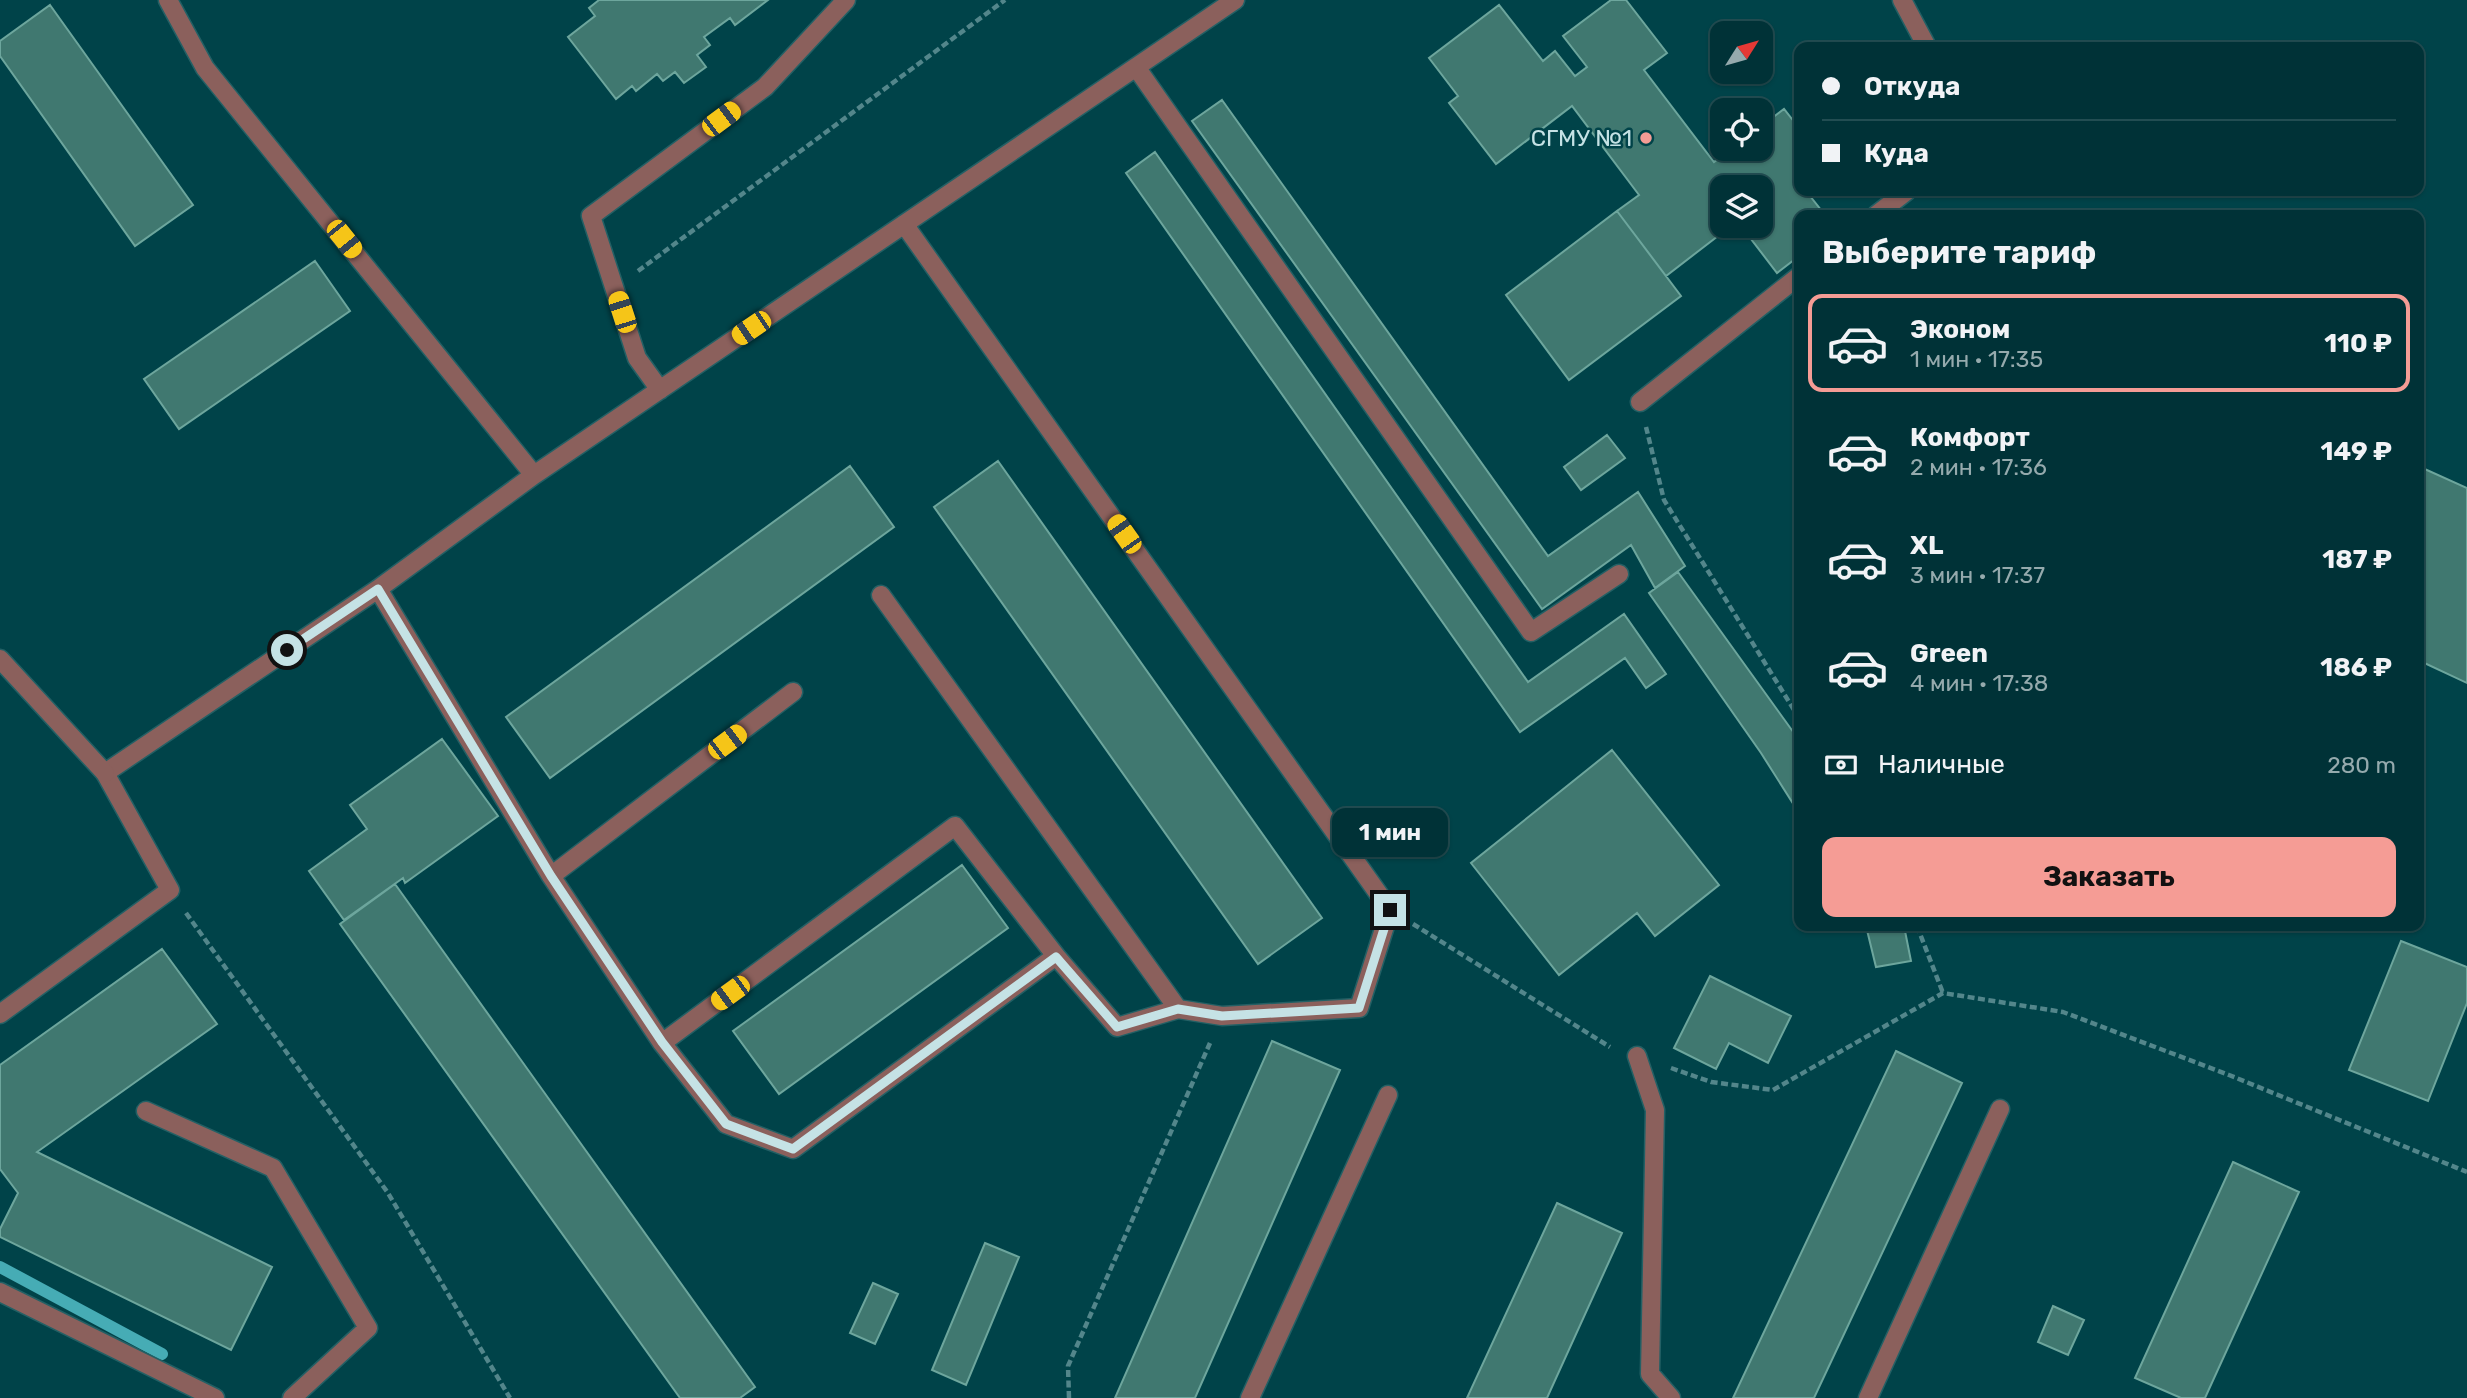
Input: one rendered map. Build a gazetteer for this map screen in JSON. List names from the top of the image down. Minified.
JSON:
{"places":["СГМУ №1"],"north":"top right","page":{"banner":["Откуда","Куда"],"heading":"Выберите тариф","list":[{"name":"Эконом","note":"1 мин · 17:35","value":"110 ₽"},{"name":"Комфорт","note":"2 мин · 17:36","value":"149 ₽"},{"name":"XL","note":"3 мин · 17:37","value":"187 ₽"},{"name":"Green","note":"4 мин · 17:38","value":"186 ₽"}],"pay":["Наличные","280 m"],"bubble":"1 мин","buttons":"Заказать"}}
